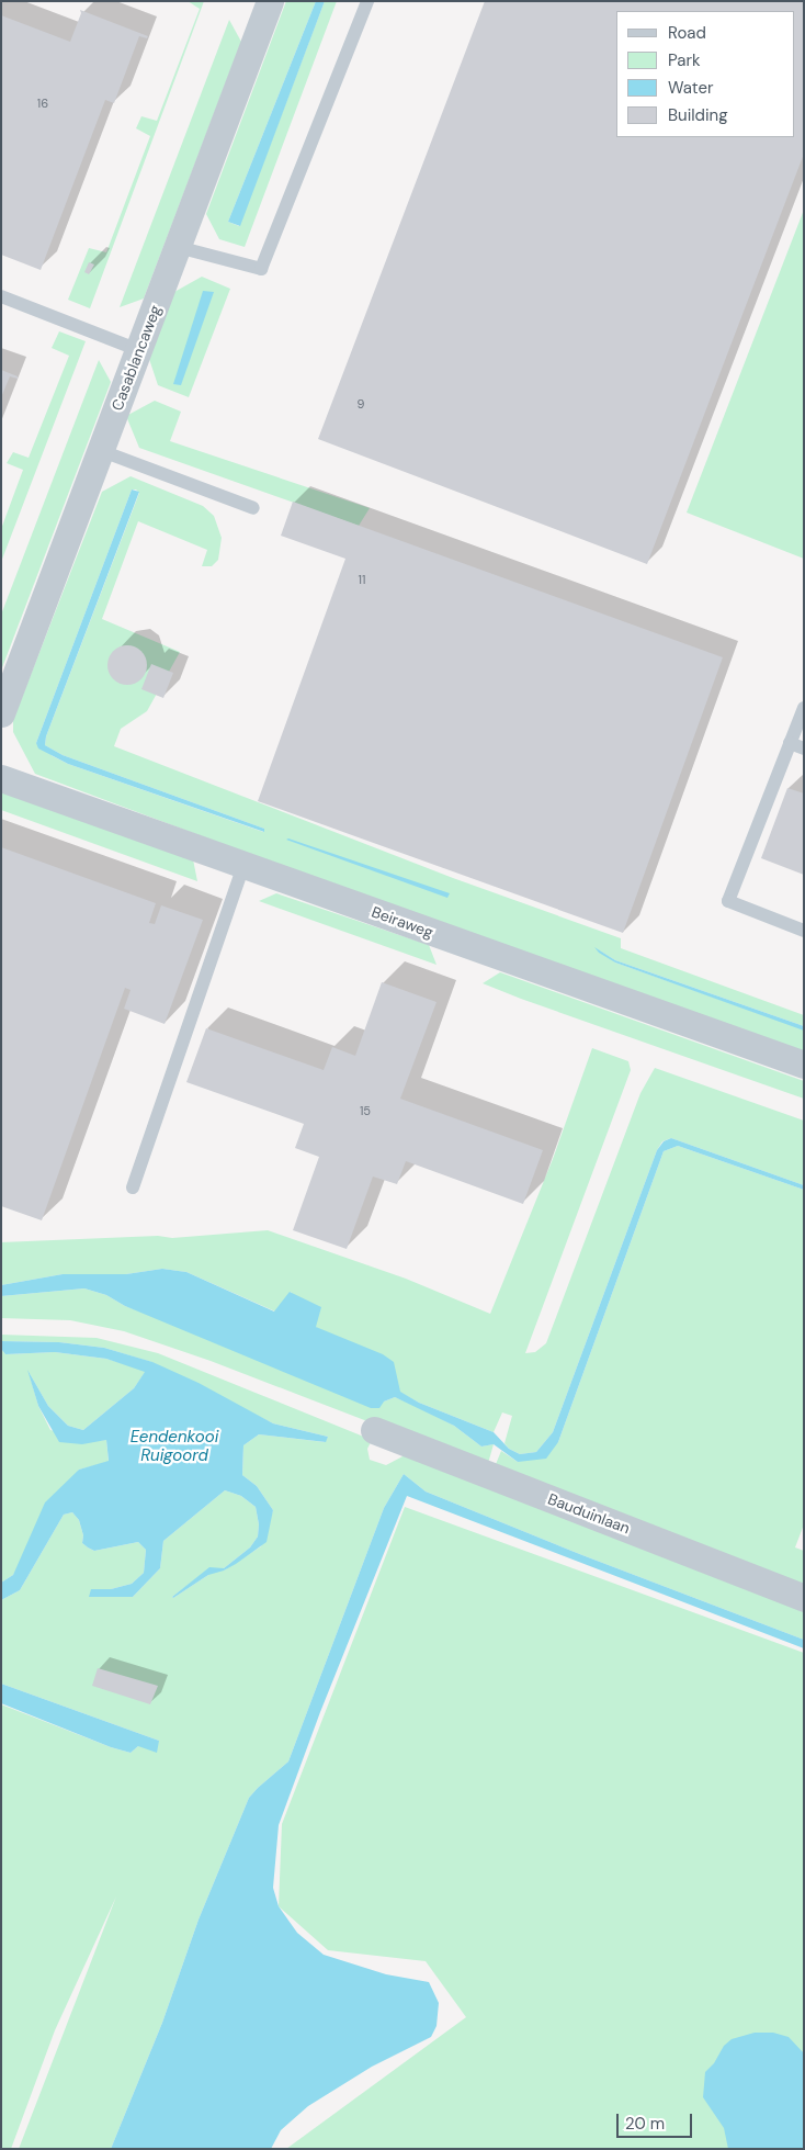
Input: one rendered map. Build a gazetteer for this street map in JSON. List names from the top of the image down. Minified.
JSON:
{"streets":{"street":["Casablancaweg","Beiraweg","Bauduinlaan"]},"water":["Eendenkooi Ruigoord"],"house_numbers":["16","9","11","15"],"legend":["Road","Park","Water","Building"],"scale_bar":"20 m"}
